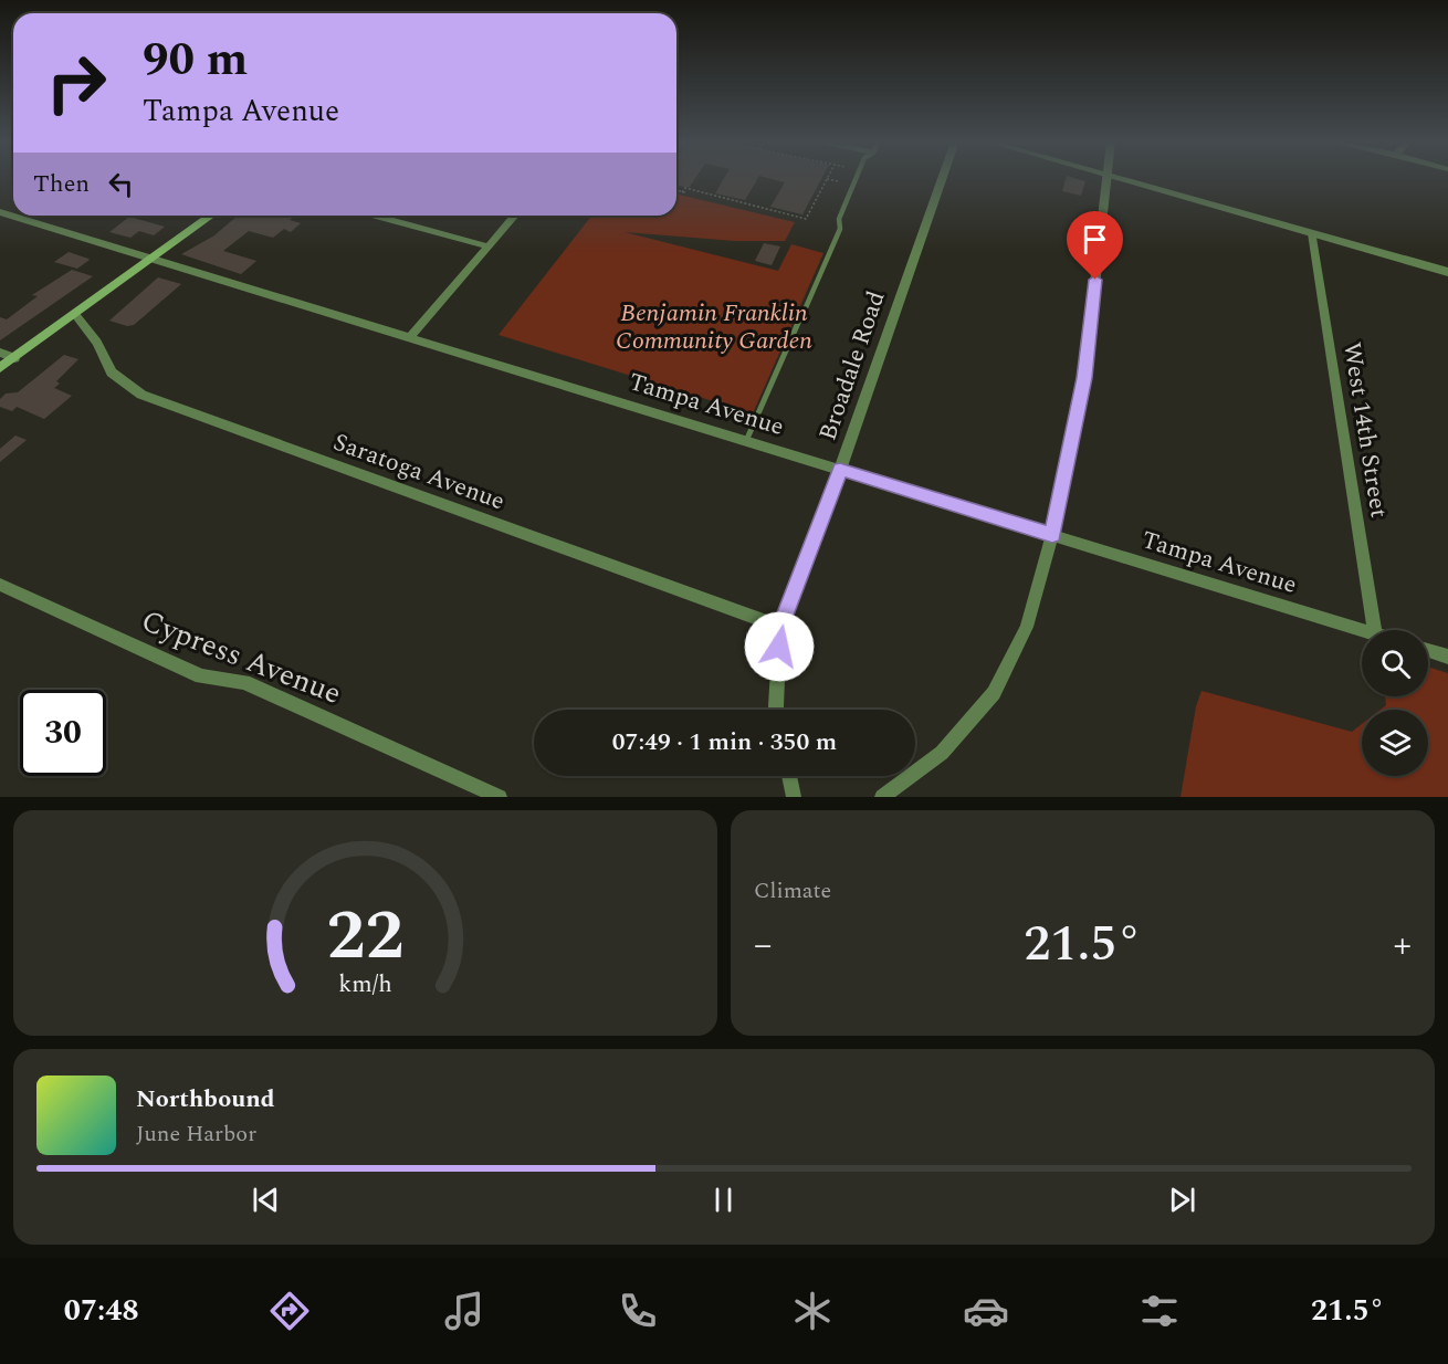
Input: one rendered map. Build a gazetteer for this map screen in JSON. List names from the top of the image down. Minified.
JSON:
{"streets":{"street":["Broadale Road","Tampa Avenue","West 14th Street","Saratoga Avenue","Cypress Avenue"]},"crossings":[["Broadale Road","Tampa Avenue"],["Broadale Road","Saratoga Avenue"]],"parks":["Benjamin Franklin Community Garden"],"page":{"turn":["90 m","Tampa Avenue"],"then":"Then","limit":"30","trip":"07:49 · 1 min · 350 m","tile":"Climate","heat":["−","21.5°","+"],"song":["Northbound","June Harbor"],"tabs":["07:48","21.5°"],"gauge":["22","km/h"]}}
